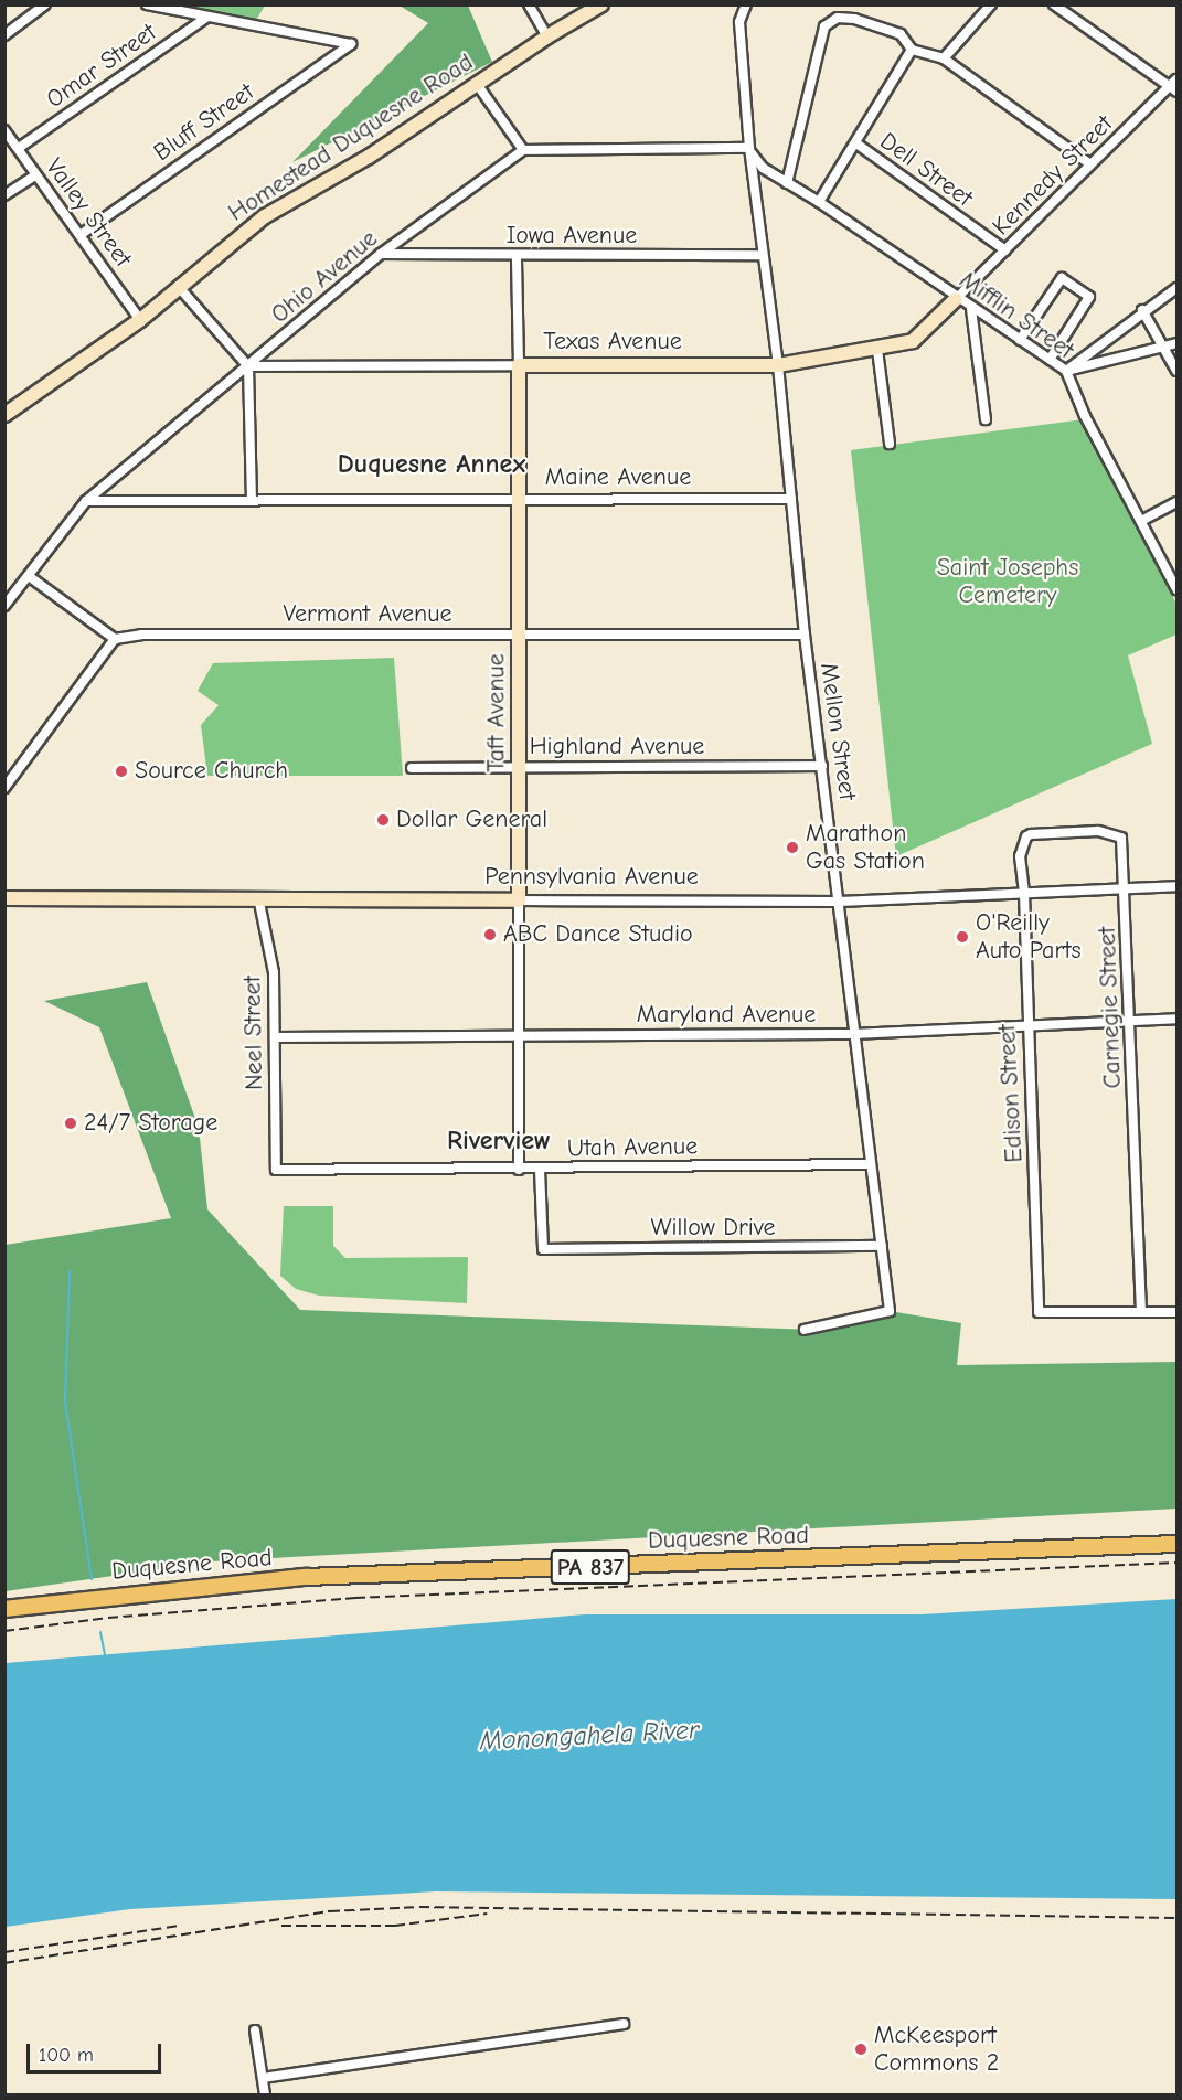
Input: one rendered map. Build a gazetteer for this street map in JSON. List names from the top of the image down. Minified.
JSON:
{"streets":{"main road":["Duquesne Road","PA 837"],"street":["Omar Street","Bluff Street","Homestead Duquesne Road","Dell Street","Kennedy Street","Valley Street","Iowa Avenue","Ohio Avenue","Mifflin Street","Texas Avenue","Maine Avenue","Vermont Avenue","Taft Avenue","Mellon Street","Highland Avenue","Pennsylvania Avenue","Carnegie Street","Maryland Avenue","Neel Street","Edison Street","Utah Avenue","Willow Drive"]},"crossings":[["Omar Street","Bluff Street"],["Omar Street","Valley Street"],["Bluff Street","Valley Street"],["Homestead Duquesne Road","Valley Street"],["Dell Street","Kennedy Street"],["Kennedy Street","Mifflin Street"],["Kennedy Street","Texas Avenue"],["Iowa Avenue","Ohio Avenue"],["Iowa Avenue","Taft Avenue"],["Iowa Avenue","Mellon Street"],["Ohio Avenue","Texas Avenue"],["Ohio Avenue","Maine Avenue"],["Mifflin Street","Texas Avenue"],["Mifflin Street","Mellon Street"],["Texas Avenue","Taft Avenue"],["Texas Avenue","Mellon Street"],["Maine Avenue","Taft Avenue"],["Maine Avenue","Mellon Street"],["Vermont Avenue","Taft Avenue"],["Vermont Avenue","Mellon Street"],["Taft Avenue","Highland Avenue"],["Taft Avenue","Pennsylvania Avenue"],["Taft Avenue","Maryland Avenue"],["Taft Avenue","Utah Avenue"],["Mellon Street","Highland Avenue"],["Mellon Street","Pennsylvania Avenue"],["Mellon Street","Maryland Avenue"],["Mellon Street","Utah Avenue"],["Mellon Street","Willow Drive"],["Pennsylvania Avenue","Carnegie Street"],["Pennsylvania Avenue","Neel Street"],["Pennsylvania Avenue","Edison Street"],["Carnegie Street","Maryland Avenue"],["Carnegie Street","Edison Street"],["Maryland Avenue","Neel Street"],["Maryland Avenue","Edison Street"],["Neel Street","Utah Avenue"],["Utah Avenue","Willow Drive"]],"districts":["Duquesne Annex","Riverview"],"water":["Monongahela River"],"parks":["Saint Josephs Cemetery"],"places":["Source Church","Dollar General","Marathon Gas Station","ABC Dance Studio","O'Reilly Auto Parts","24/7 Storage","McKeesport Commons 2"],"scale_bar":"100 m"}
